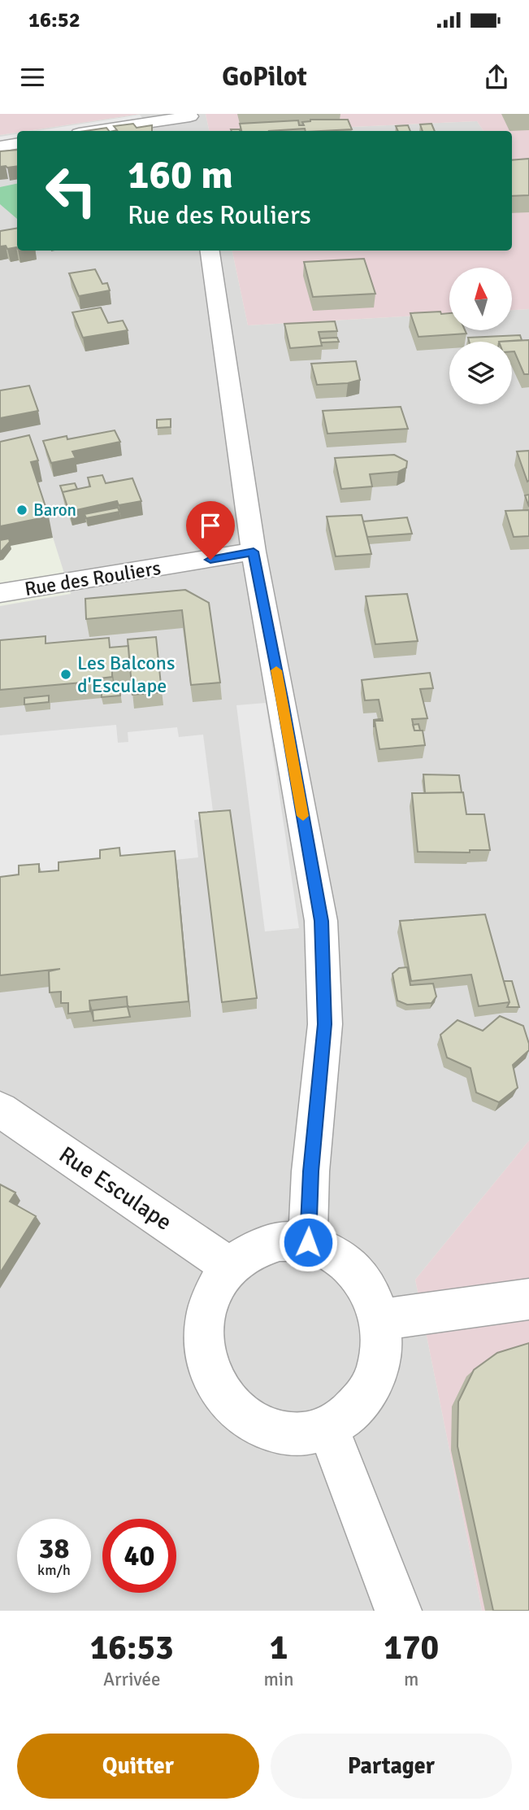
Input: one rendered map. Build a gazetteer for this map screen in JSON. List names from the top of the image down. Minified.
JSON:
{"streets":{"street":["Rue des Rouliers","Rue Esculape"]},"places":["Baron","Les Balcons d'Esculape"],"north":"top","page":{"status":"16:52","header":"GoPilot","turn":["160 m","Rue des Rouliers"],"speed":"38 km/h","limit":"40","eta":["16:53","Arrivée","1","min","170","m"],"buttons":["Quitter","Partager"]}}
